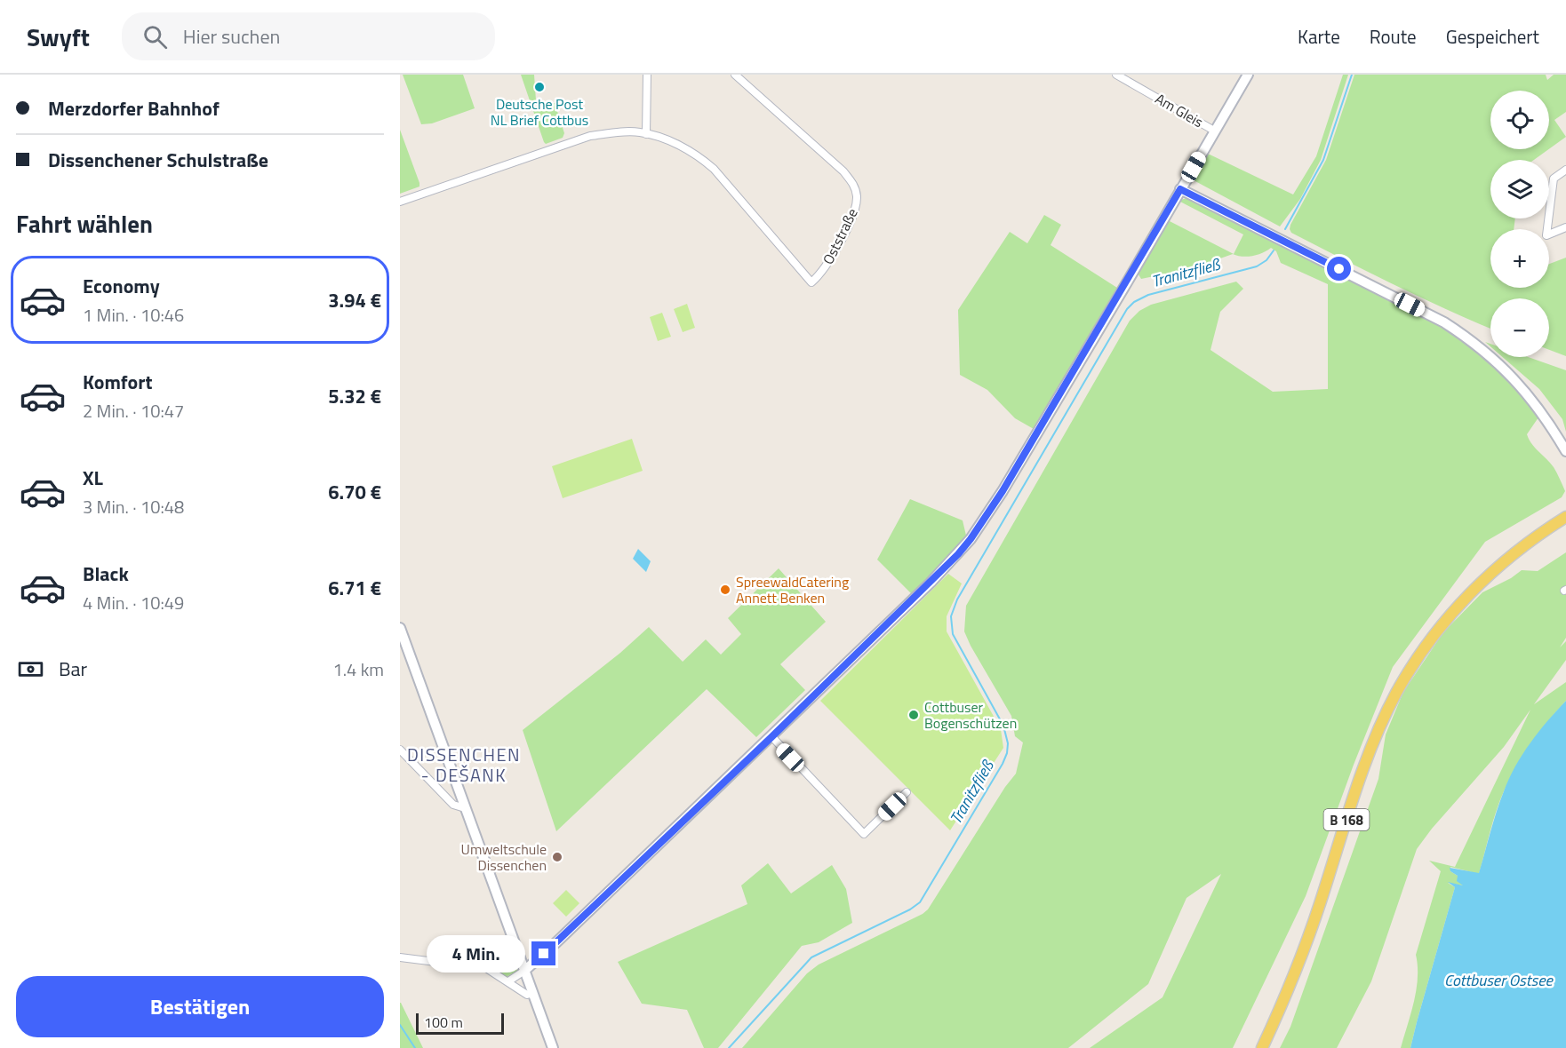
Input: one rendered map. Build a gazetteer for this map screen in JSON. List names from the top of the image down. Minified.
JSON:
{"streets":{"main road":["B 168"],"street":["Am Gleis","Oststraße"]},"districts":["DISSENCHEN - DEŠANK"],"water":["Tranitzfließ","Cottbuser Ostsee"],"places":["Deutsche Post NL Brief Cottbus","SpreewaldCatering Annett Benken","Cottbuser Bogenschützen","Umweltschule Dissenchen"],"scale_bar":"100 m","page":{"header":"Swyft","search":"Hier suchen","nav":["Karte","Route","Gespeichert"],"banner":["Merzdorfer Bahnhof","Dissenchener Schulstraße"],"map_buttons":["+","−"],"heading":"Fahrt wählen","list":[{"name":"Economy","note":"1 Min. · 10:46","value":"3.94 €"},{"name":"Komfort","note":"2 Min. · 10:47","value":"5.32 €"},{"name":"XL","note":"3 Min. · 10:48","value":"6.70 €"},{"name":"Black","note":"4 Min. · 10:49","value":"6.71 €"}],"pay":["Bar","1.4 km"],"bubble":"4 Min.","buttons":"Bestätigen","scale":"100 m"}}
